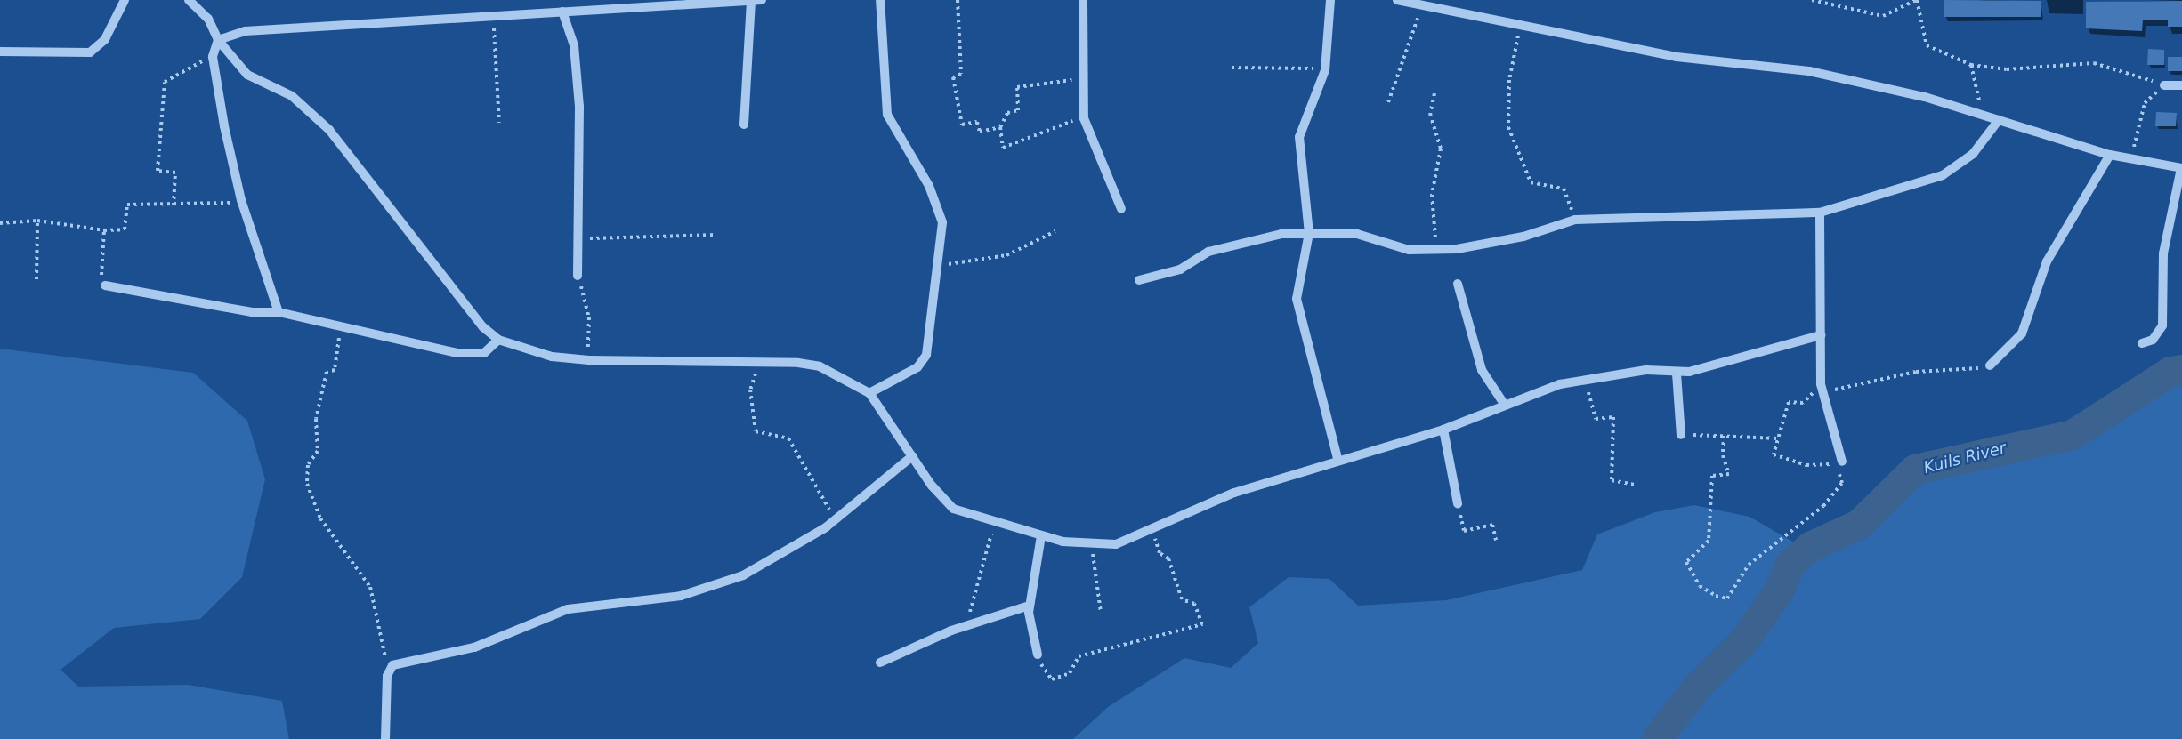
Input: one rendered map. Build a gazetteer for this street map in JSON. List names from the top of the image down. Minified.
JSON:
{"water":["Kuils River"]}
